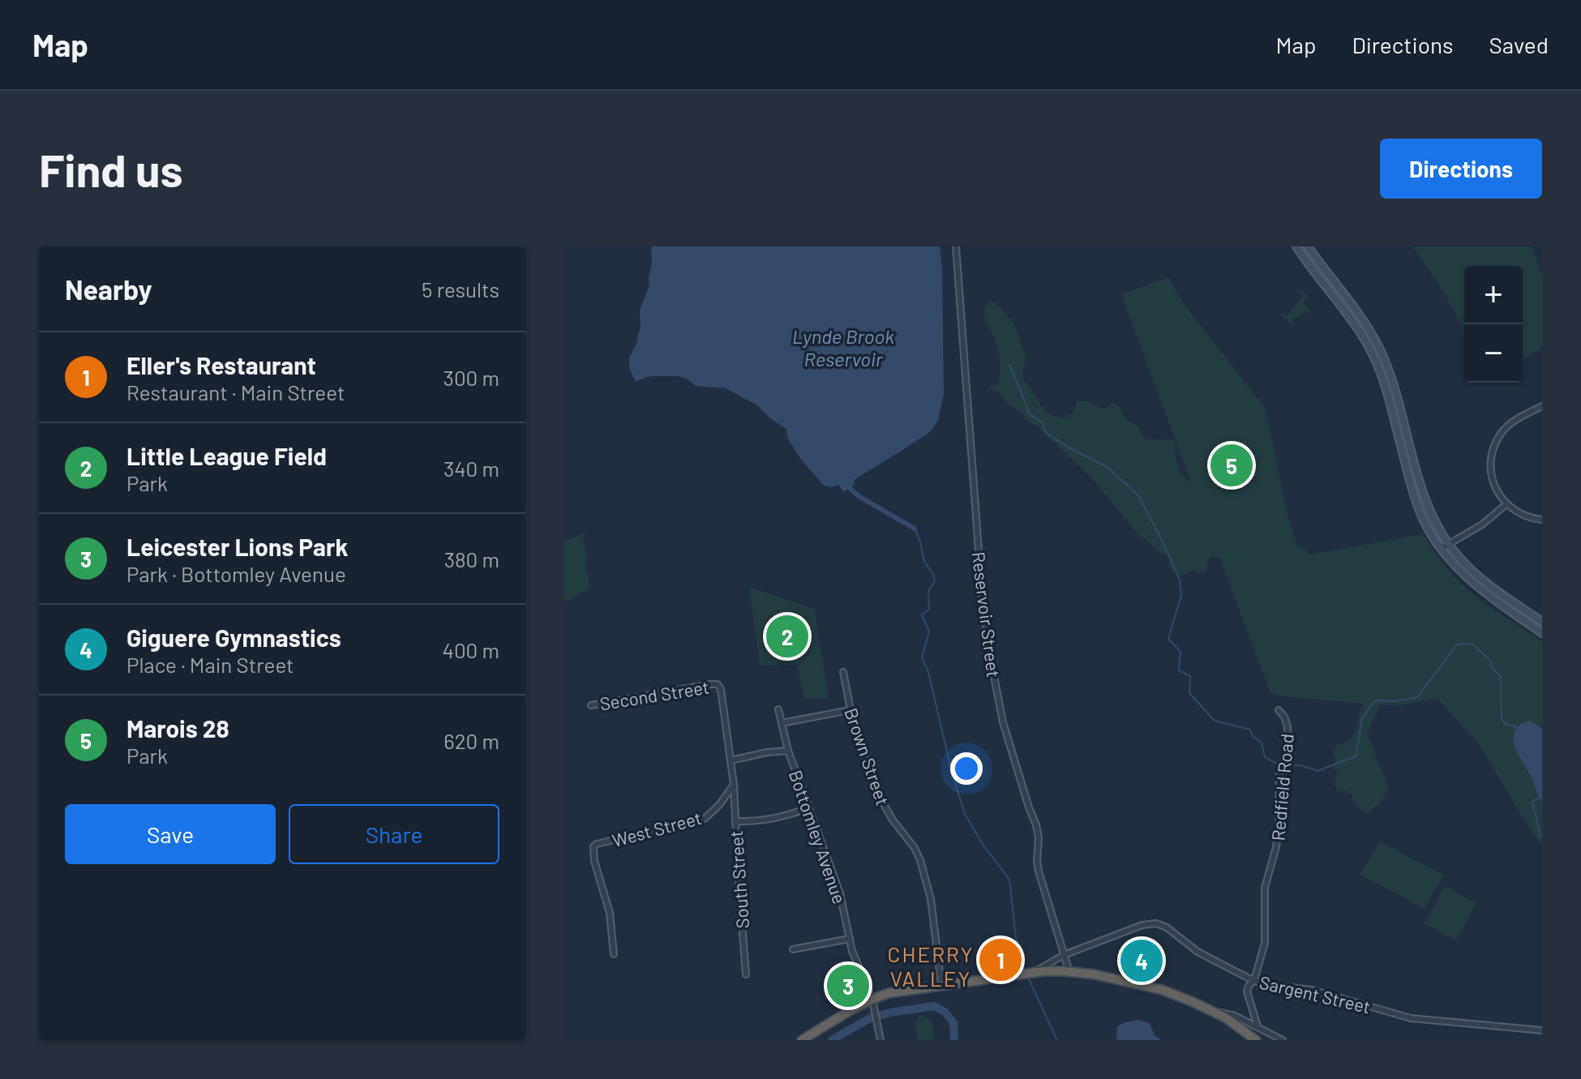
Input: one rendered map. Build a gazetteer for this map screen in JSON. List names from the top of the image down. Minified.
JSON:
{"streets":{"street":["Reservoir Street","Second Street","Brown Street","Redfield Road","West Street","Bottomley Avenue","South Street","Sargent Street"]},"crossings":[["Reservoir Street","Sargent Street"],["Redfield Road","Sargent Street"],["West Street","South Street"]],"districts":["CHERRY VALLEY"],"water":["Lynde Brook Reservoir"],"page":{"header":"Map","nav":["Map","Directions","Saved"],"buttons":["Directions",["Save","Share"]],"title":"Find us","heading":["Nearby","5 results"],"map_buttons":["+","−"],"list":[{"mark":"1","name":"Eller's Restaurant","note":"Restaurant · Main Street","value":"300 m"},{"mark":"2","name":"Little League Field","note":"Park","value":"340 m"},{"mark":"3","name":"Leicester Lions Park","note":"Park · Bottomley Avenue","value":"380 m"},{"mark":"4","name":"Giguere Gymnastics","note":"Place · Main Street","value":"400 m"},{"mark":"5","name":"Marois 28","note":"Park","value":"620 m"}],"pins":["5","2","1","4","3"]}}
